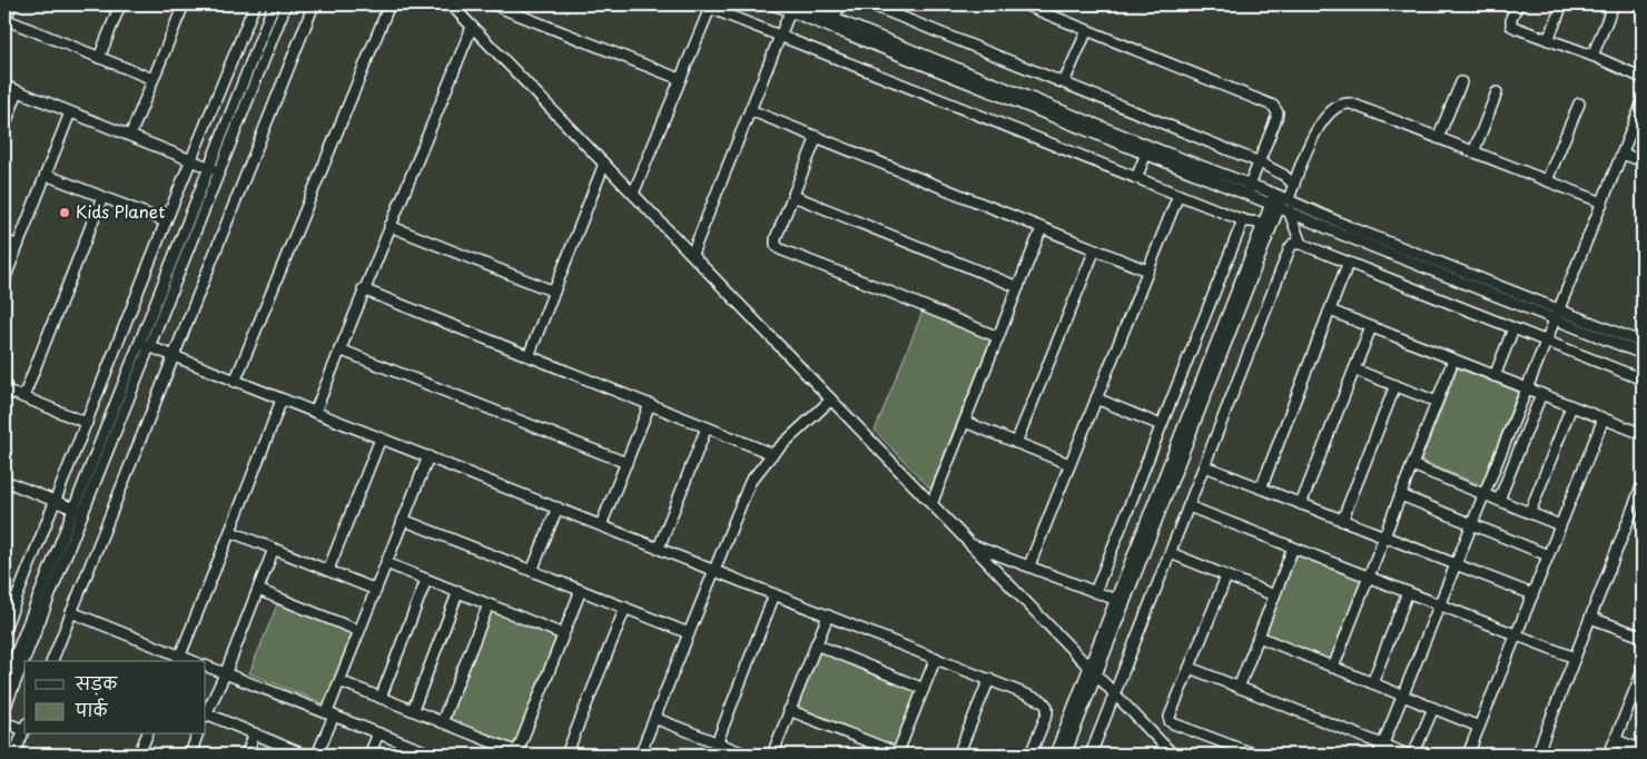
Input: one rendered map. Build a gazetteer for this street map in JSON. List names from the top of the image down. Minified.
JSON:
{"places":["Kids Planet"],"legend":["सड़क","पार्क"]}
